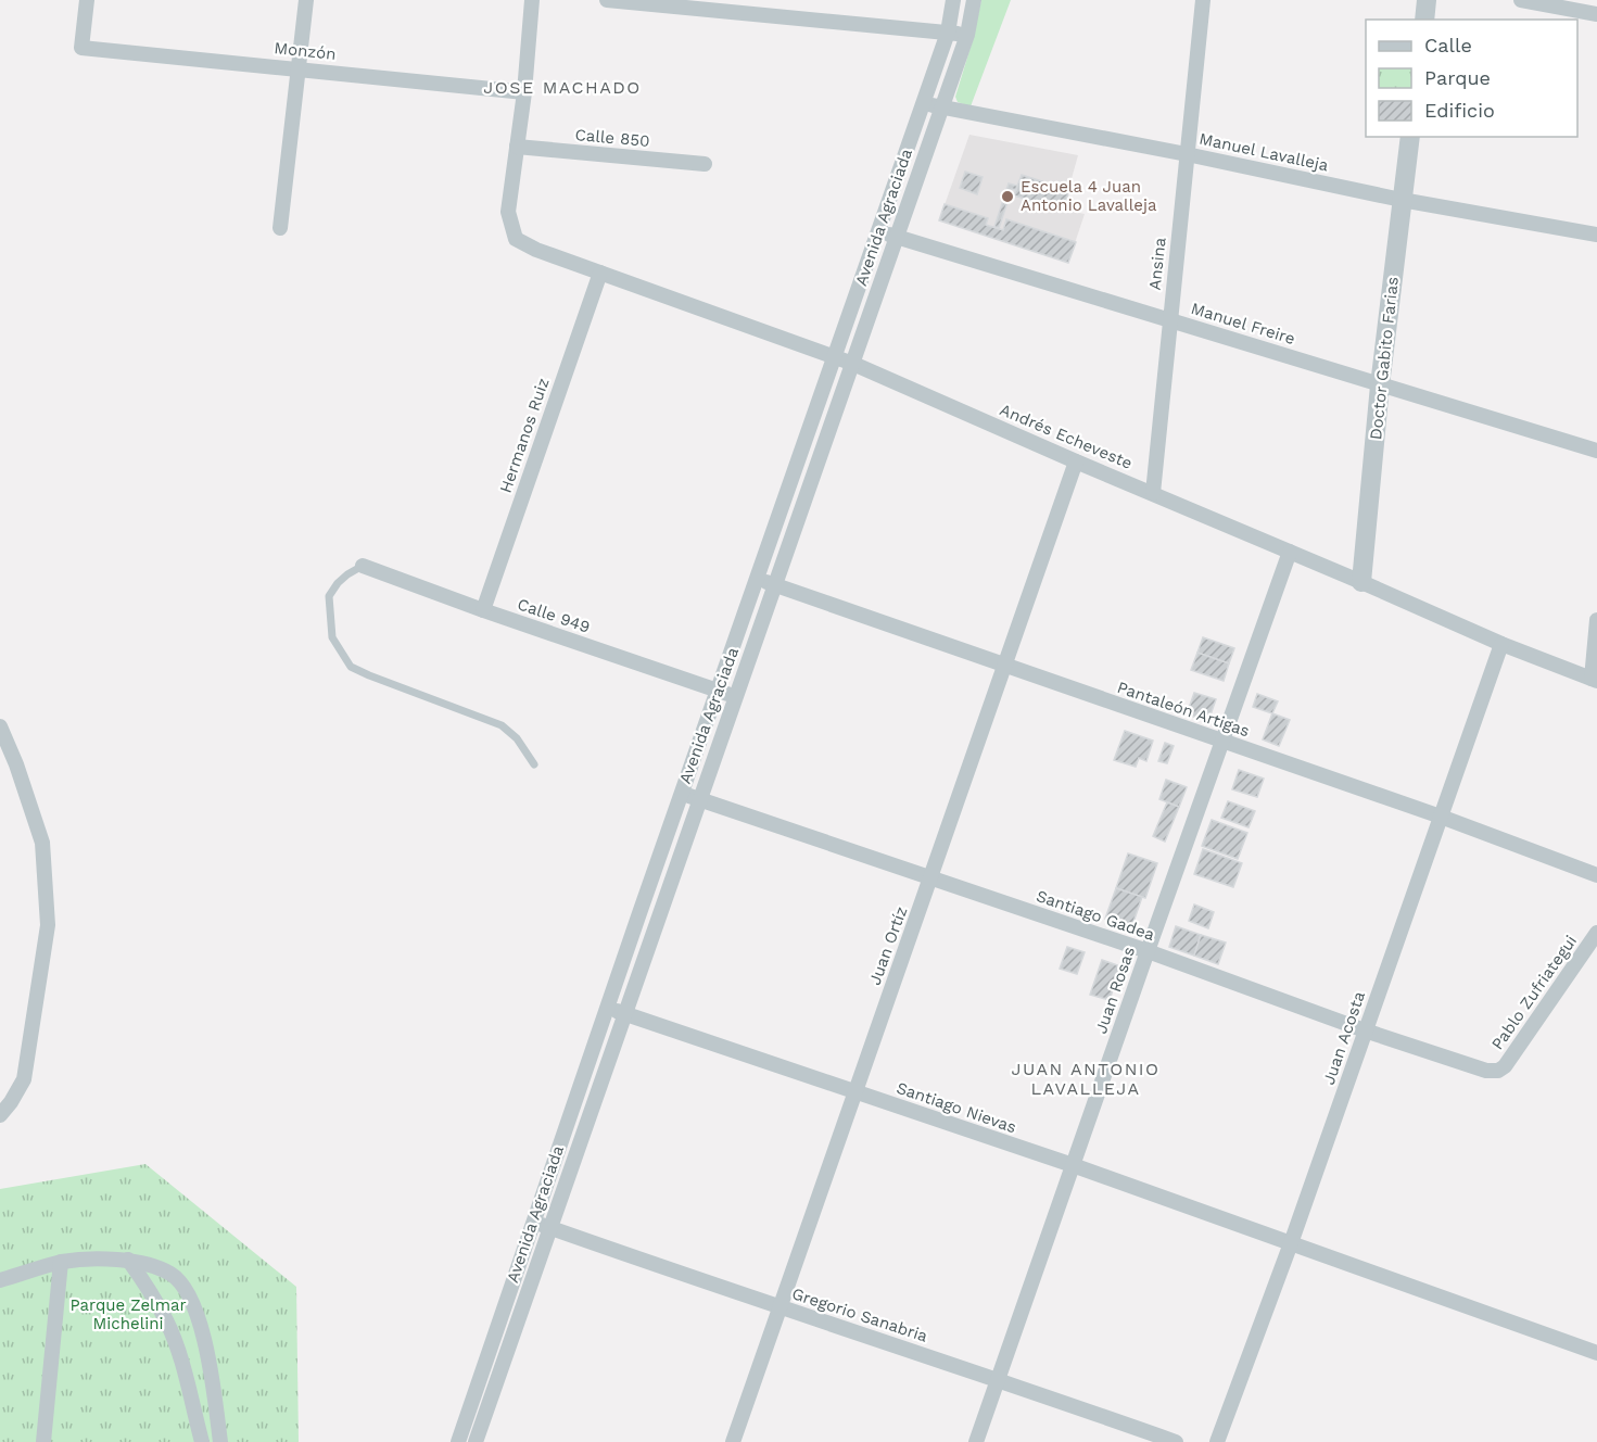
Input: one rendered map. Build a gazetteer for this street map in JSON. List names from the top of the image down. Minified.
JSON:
{"streets":{"street":["Monzón","Calle 850","Manuel Lavalleja","Avenida Agraciada","Ansina","Manuel Freire","Doctor Gabito Farias","Hermanos Ruiz","Andrés Echeveste","Calle 949","Pantaleón Artigas","Santiago Gadea","Juan Ortíz","Juan Rosas","Pablo Zufriategui","Juan Acosta","Santiago Nievas","Gregorio Sanabria"]},"crossings":[["Calle 850","Andrés Echeveste"],["Manuel Lavalleja","Avenida Agraciada"],["Manuel Lavalleja","Ansina"],["Manuel Lavalleja","Doctor Gabito Farias"],["Avenida Agraciada","Manuel Freire"],["Avenida Agraciada","Andrés Echeveste"],["Avenida Agraciada","Calle 949"],["Avenida Agraciada","Pantaleón Artigas"],["Avenida Agraciada","Santiago Gadea"],["Avenida Agraciada","Santiago Nievas"],["Avenida Agraciada","Gregorio Sanabria"],["Ansina","Manuel Freire"],["Ansina","Andrés Echeveste"],["Manuel Freire","Doctor Gabito Farias"],["Doctor Gabito Farias","Andrés Echeveste"],["Hermanos Ruiz","Andrés Echeveste"],["Hermanos Ruiz","Calle 949"],["Andrés Echeveste","Juan Ortíz"],["Andrés Echeveste","Juan Rosas"],["Andrés Echeveste","Juan Acosta"],["Pantaleón Artigas","Juan Ortíz"],["Pantaleón Artigas","Juan Rosas"],["Pantaleón Artigas","Juan Acosta"],["Santiago Gadea","Juan Ortíz"],["Santiago Gadea","Juan Rosas"],["Santiago Gadea","Pablo Zufriategui"],["Santiago Gadea","Juan Acosta"],["Juan Ortíz","Santiago Nievas"],["Juan Ortíz","Gregorio Sanabria"],["Juan Rosas","Santiago Nievas"],["Juan Rosas","Gregorio Sanabria"],["Juan Acosta","Santiago Nievas"]],"districts":["JOSE MACHADO","JUAN ANTONIO LAVALLEJA"],"parks":["Parque Zelmar Michelini"],"places":["Escuela 4 Juan Antonio Lavalleja"],"legend":["Calle","Parque","Edificio"]}
